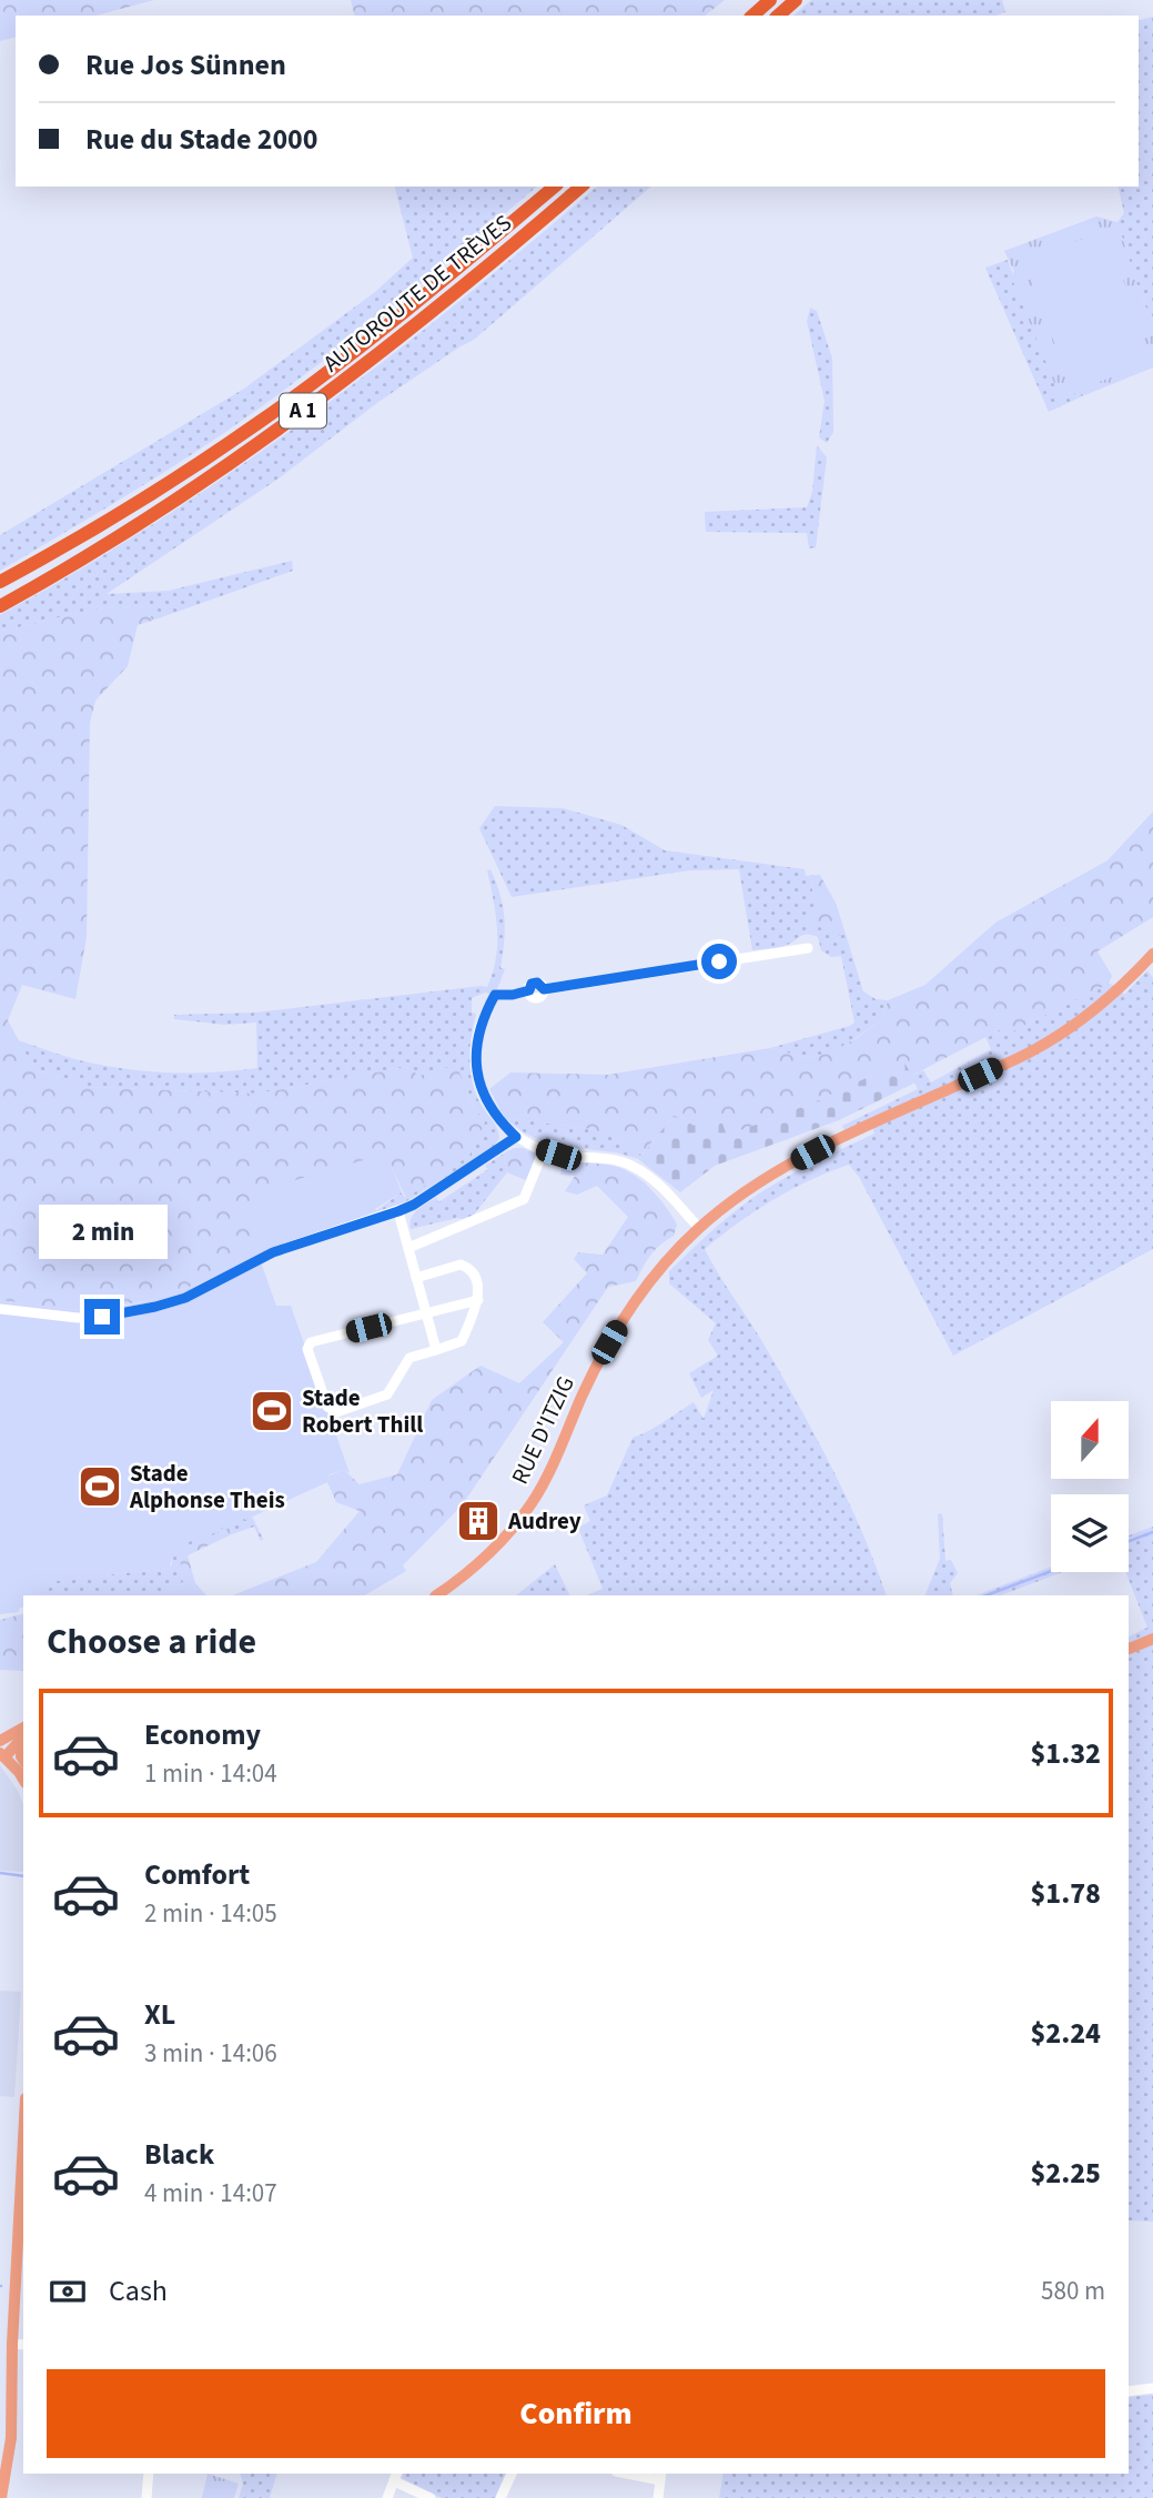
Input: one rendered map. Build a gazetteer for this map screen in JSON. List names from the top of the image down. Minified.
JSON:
{"streets":{"highway":["AUTOROUTE DE TRÈVES","A 1"],"main road":["RUE D'ITZIG"]},"places":{"sports":["Stade Robert Thill","Stade Alphonse Theis"],"building":["Audrey"]},"north":"top","page":{"banner":["Rue Jos Sünnen","Rue du Stade 2000"],"bubble":"2 min","heading":"Choose a ride","list":[{"name":"Economy","note":"1 min · 14:04","value":"$1.32"},{"name":"Comfort","note":"2 min · 14:05","value":"$1.78"},{"name":"XL","note":"3 min · 14:06","value":"$2.24"},{"name":"Black","note":"4 min · 14:07","value":"$2.25"}],"pay":["Cash","580 m"],"buttons":"Confirm"}}
